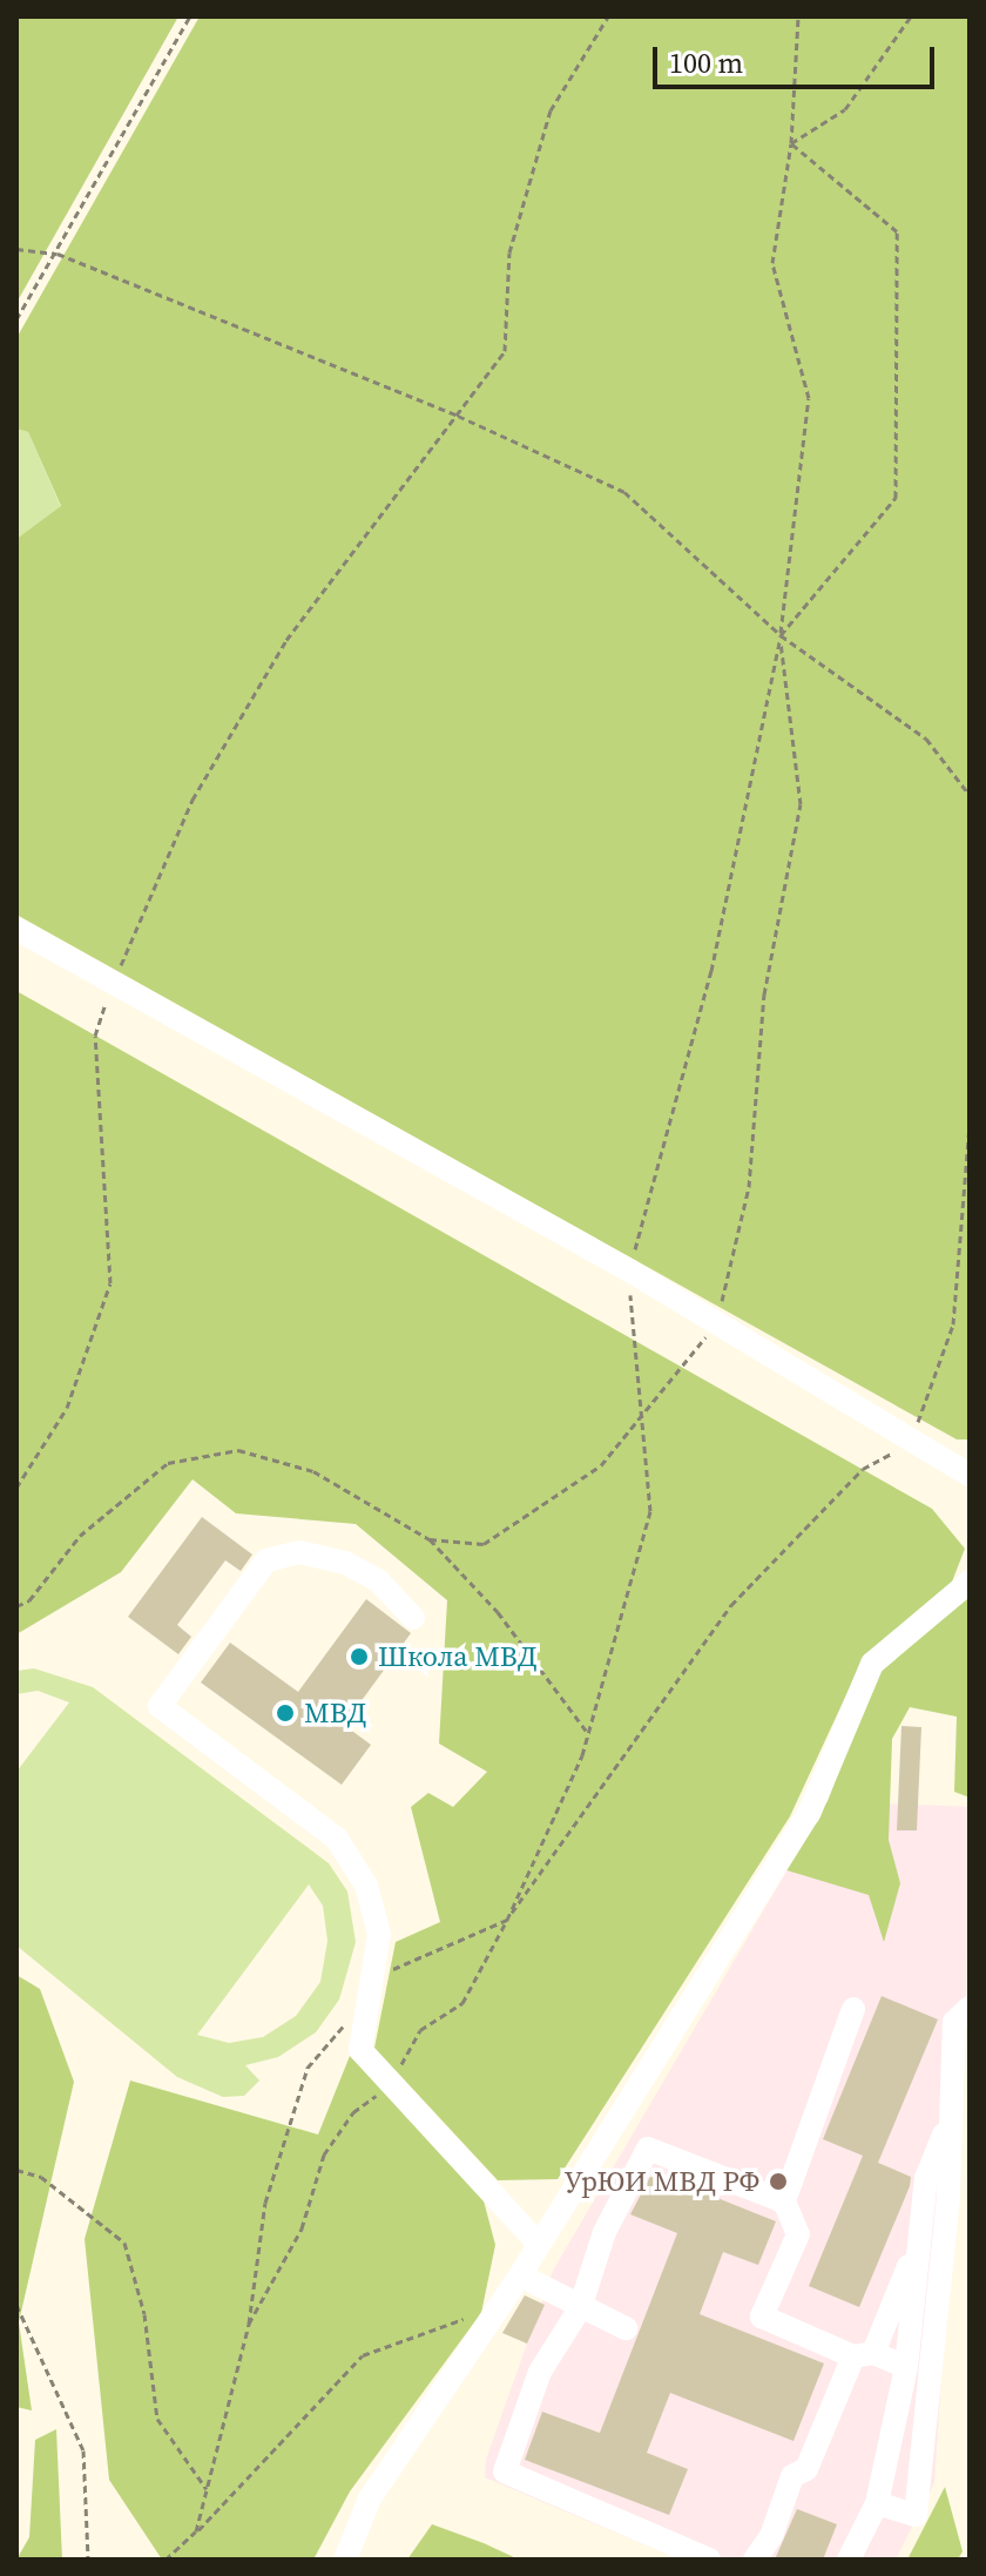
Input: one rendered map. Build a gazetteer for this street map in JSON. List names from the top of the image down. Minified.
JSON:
{"places":["Школа МВД","МВД","УрЮИ МВД РФ"],"scale_bar":"100 m"}
